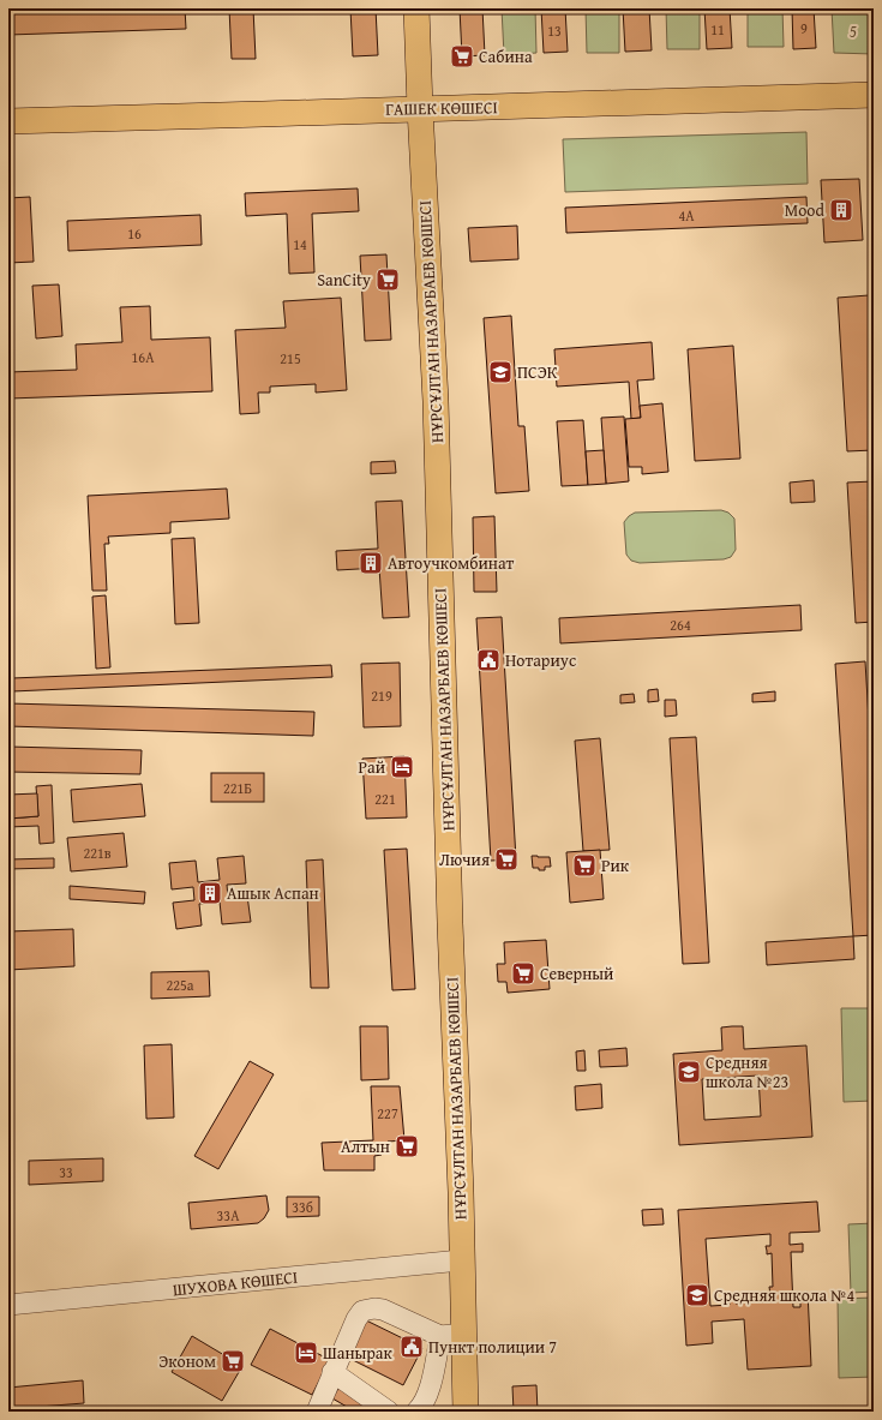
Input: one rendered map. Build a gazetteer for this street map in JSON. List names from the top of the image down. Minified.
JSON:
{"streets":{"main road":["ГАШЕК КӨШЕСІ","НҰРСҰЛТАН НАЗАРБАЕВ КӨШЕСІ"],"street":["ШУХОВА КӨШЕСІ"]},"crossings":[["ГАШЕК КӨШЕСІ","НҰРСҰЛТАН НАЗАРБАЕВ КӨШЕСІ"],["НҰРСҰЛТАН НАЗАРБАЕВ КӨШЕСІ","ШУХОВА КӨШЕСІ"]],"parks":["5"],"places":{"supermarket":["Сабина","SanCity","Лючия","Рик","Северный","Алтын","Эконом"],"building":["Mood","Автоучкомбинат","Ашык Аспан"],"school or university":["ПСЭК","Средняя школа №23","Средняя школа №4"],"public building":["Нотариус","Пункт полиции 7"],"hotel":["Рай","Шанырак"]},"house_numbers":["9","11","13","4А","16","14","16А","215","264","219","221Б","221","221в","225а","227","33","33б","33А"]}
